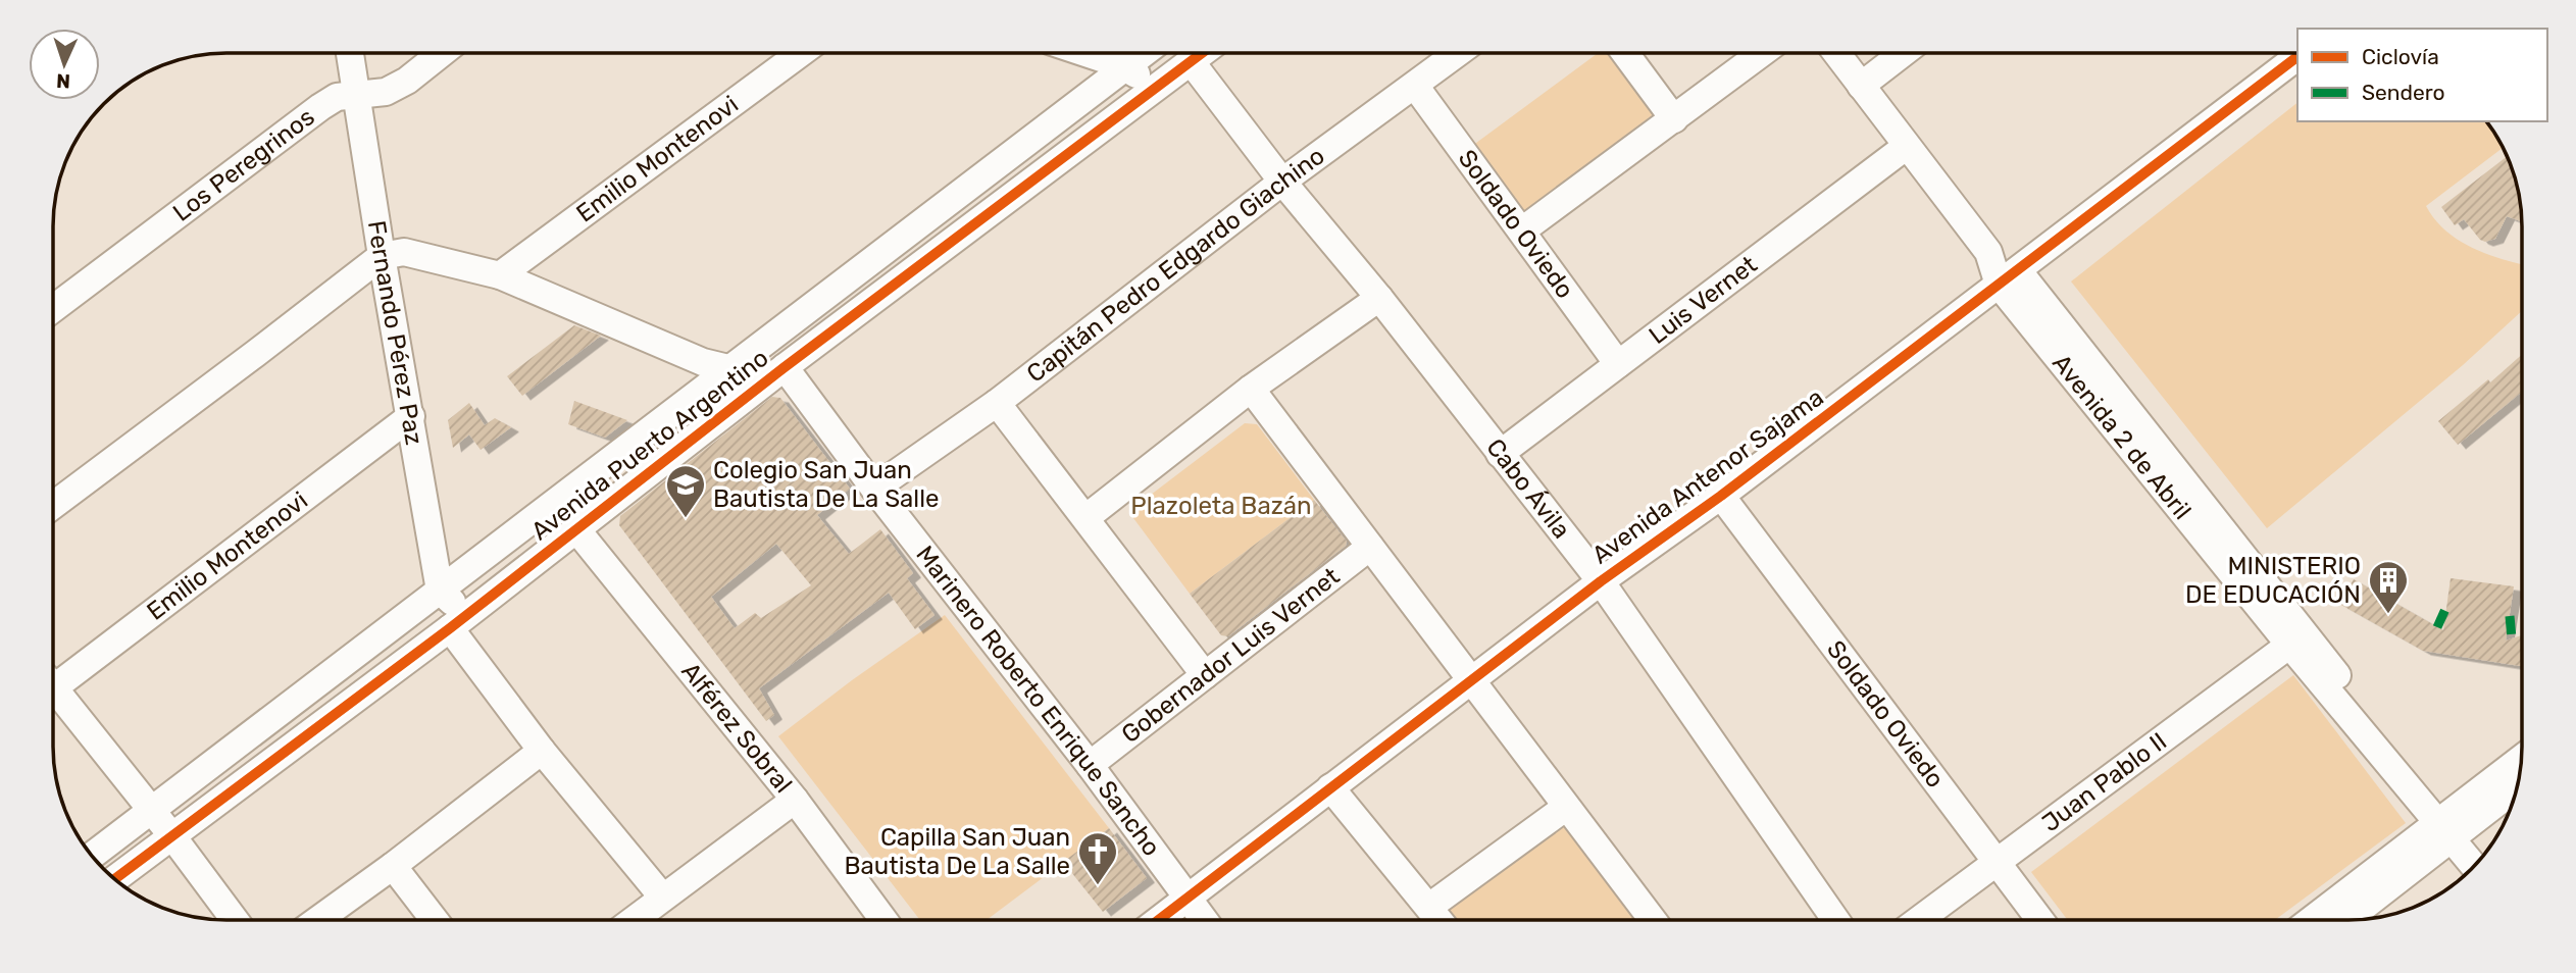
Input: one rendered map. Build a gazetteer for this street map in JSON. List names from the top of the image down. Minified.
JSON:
{"streets":{"street":["Emilio Montenovi","Los Peregrinos","Soldado Oviedo","Capitán Pedro Edgardo Giachino","Luis Vernet","Fernando Pérez Paz","Avenida 2 de Abril","Avenida Puerto Argentino","Avenida Antenor Sajama","Cabo Ávila","Gobernador Luis Vernet","Marinero Roberto Enrique Sancho","Alférez Sobral","Juan Pablo II"]},"crossings":[["Emilio Montenovi","Fernando Pérez Paz"],["Los Peregrinos","Fernando Pérez Paz"],["Soldado Oviedo","Capitán Pedro Edgardo Giachino"],["Soldado Oviedo","Luis Vernet"],["Soldado Oviedo","Avenida Antenor Sajama"],["Soldado Oviedo","Juan Pablo II"],["Capitán Pedro Edgardo Giachino","Cabo Ávila"],["Capitán Pedro Edgardo Giachino","Marinero Roberto Enrique Sancho"],["Luis Vernet","Avenida 2 de Abril"],["Luis Vernet","Cabo Ávila"],["Fernando Pérez Paz","Avenida Puerto Argentino"],["Avenida 2 de Abril","Avenida Antenor Sajama"],["Avenida 2 de Abril","Juan Pablo II"],["Avenida Puerto Argentino","Cabo Ávila"],["Avenida Puerto Argentino","Marinero Roberto Enrique Sancho"],["Avenida Puerto Argentino","Alférez Sobral"],["Avenida Antenor Sajama","Cabo Ávila"],["Avenida Antenor Sajama","Marinero Roberto Enrique Sancho"],["Gobernador Luis Vernet","Marinero Roberto Enrique Sancho"]],"parks":["Plazoleta Bazán"],"places":{"school or university":["Colegio San Juan Bautista De La Salle"],"building":["MINISTERIO DE EDUCACIÓN"],"church":["Capilla San Juan Bautista De La Salle"]},"legend":["Ciclovía","Sendero"],"north":"bottom"}
